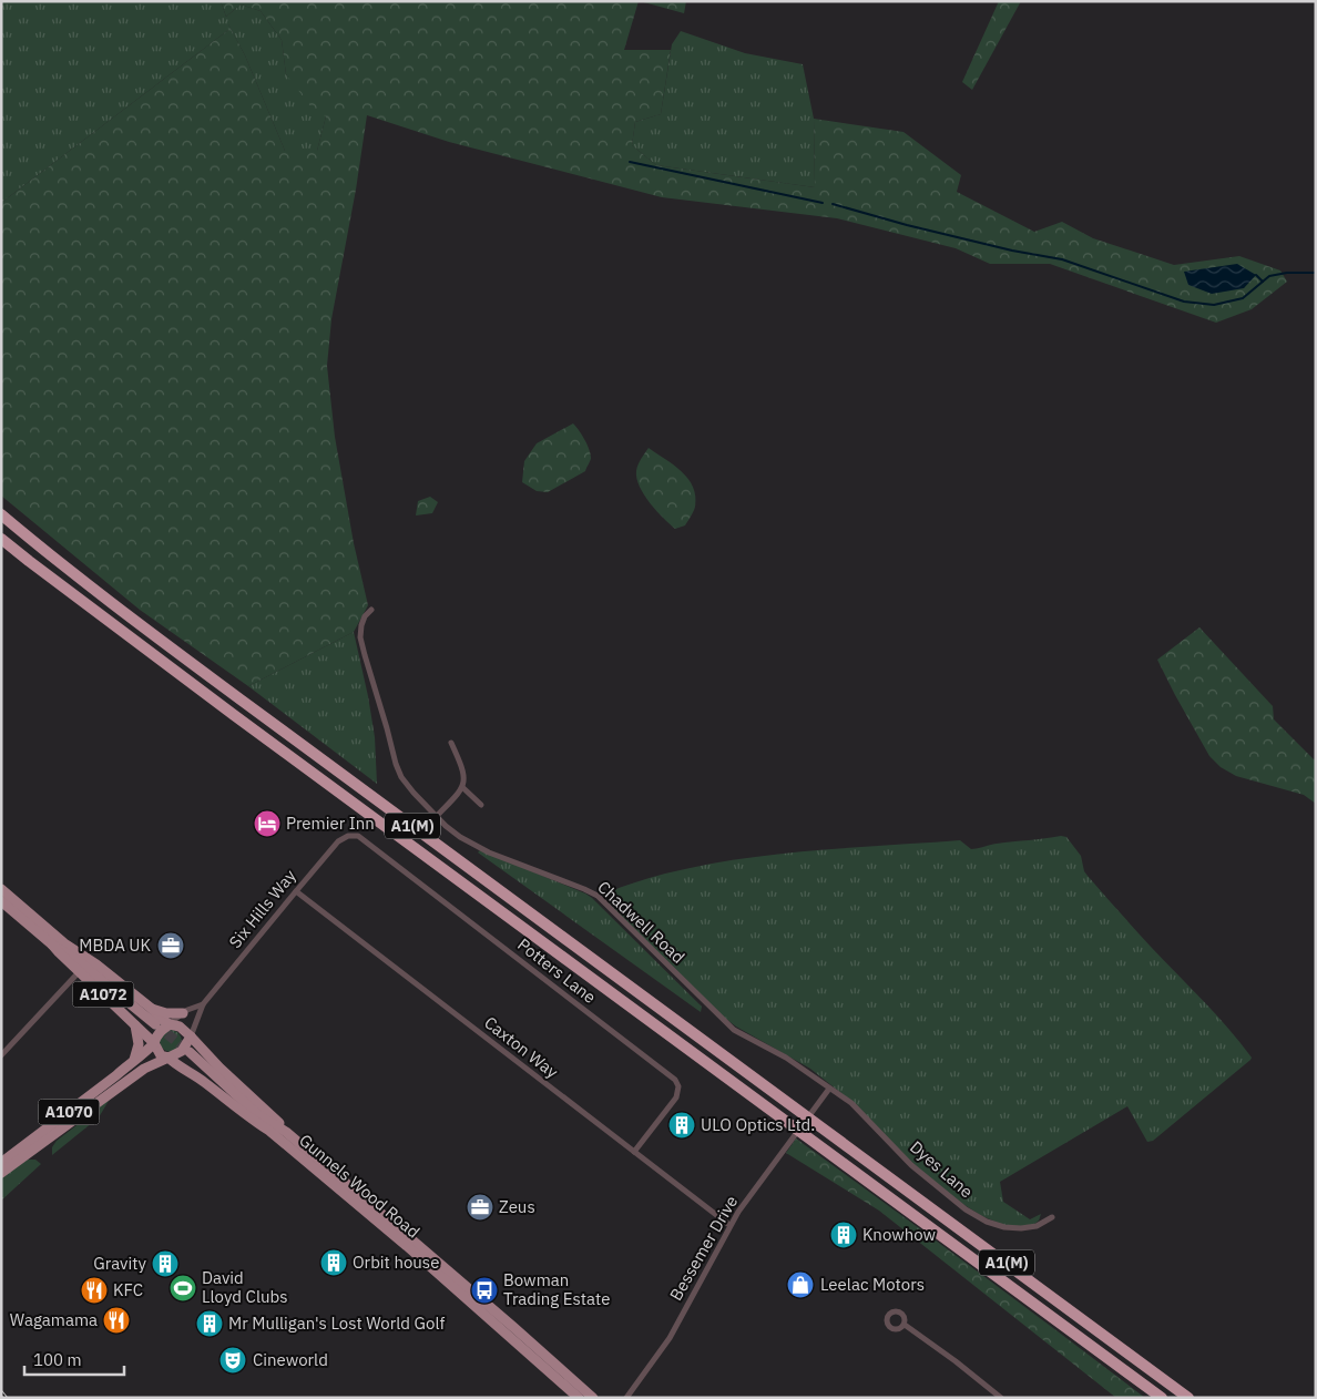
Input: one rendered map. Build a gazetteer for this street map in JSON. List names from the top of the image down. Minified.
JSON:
{"streets":{"highway":["A1(M)"],"main road":["A1072","A1070","Gunnels Wood Road"],"street":["Six Hills Way","Chadwell Road","Potters Lane","Caxton Way","Dyes Lane","Bessemer Drive"]},"crossings":[["Six Hills Way","Potters Lane"],["Six Hills Way","Caxton Way"],["Six Hills Way","A1070"],["Six Hills Way","Gunnels Wood Road"],["Chadwell Road","Dyes Lane"],["Chadwell Road","Bessemer Drive"],["Potters Lane","Caxton Way"],["Caxton Way","Bessemer Drive"],["A1070","Gunnels Wood Road"],["Dyes Lane","Bessemer Drive"]],"places":{"hotel":["Premier Inn"],"office":["MBDA UK","Zeus"],"building":["ULO Optics Ltd.","Knowhow","Orbit house","Gravity","Mr Mulligan's Lost World Golf"],"shop":["Leelac Motors"],"sports":["David Lloyd Clubs"],"restaurant":["KFC","Wagamama"],"bus stop":["Bowman Trading Estate"],"theatre":["Cineworld"]},"scale_bar":"100 m"}
